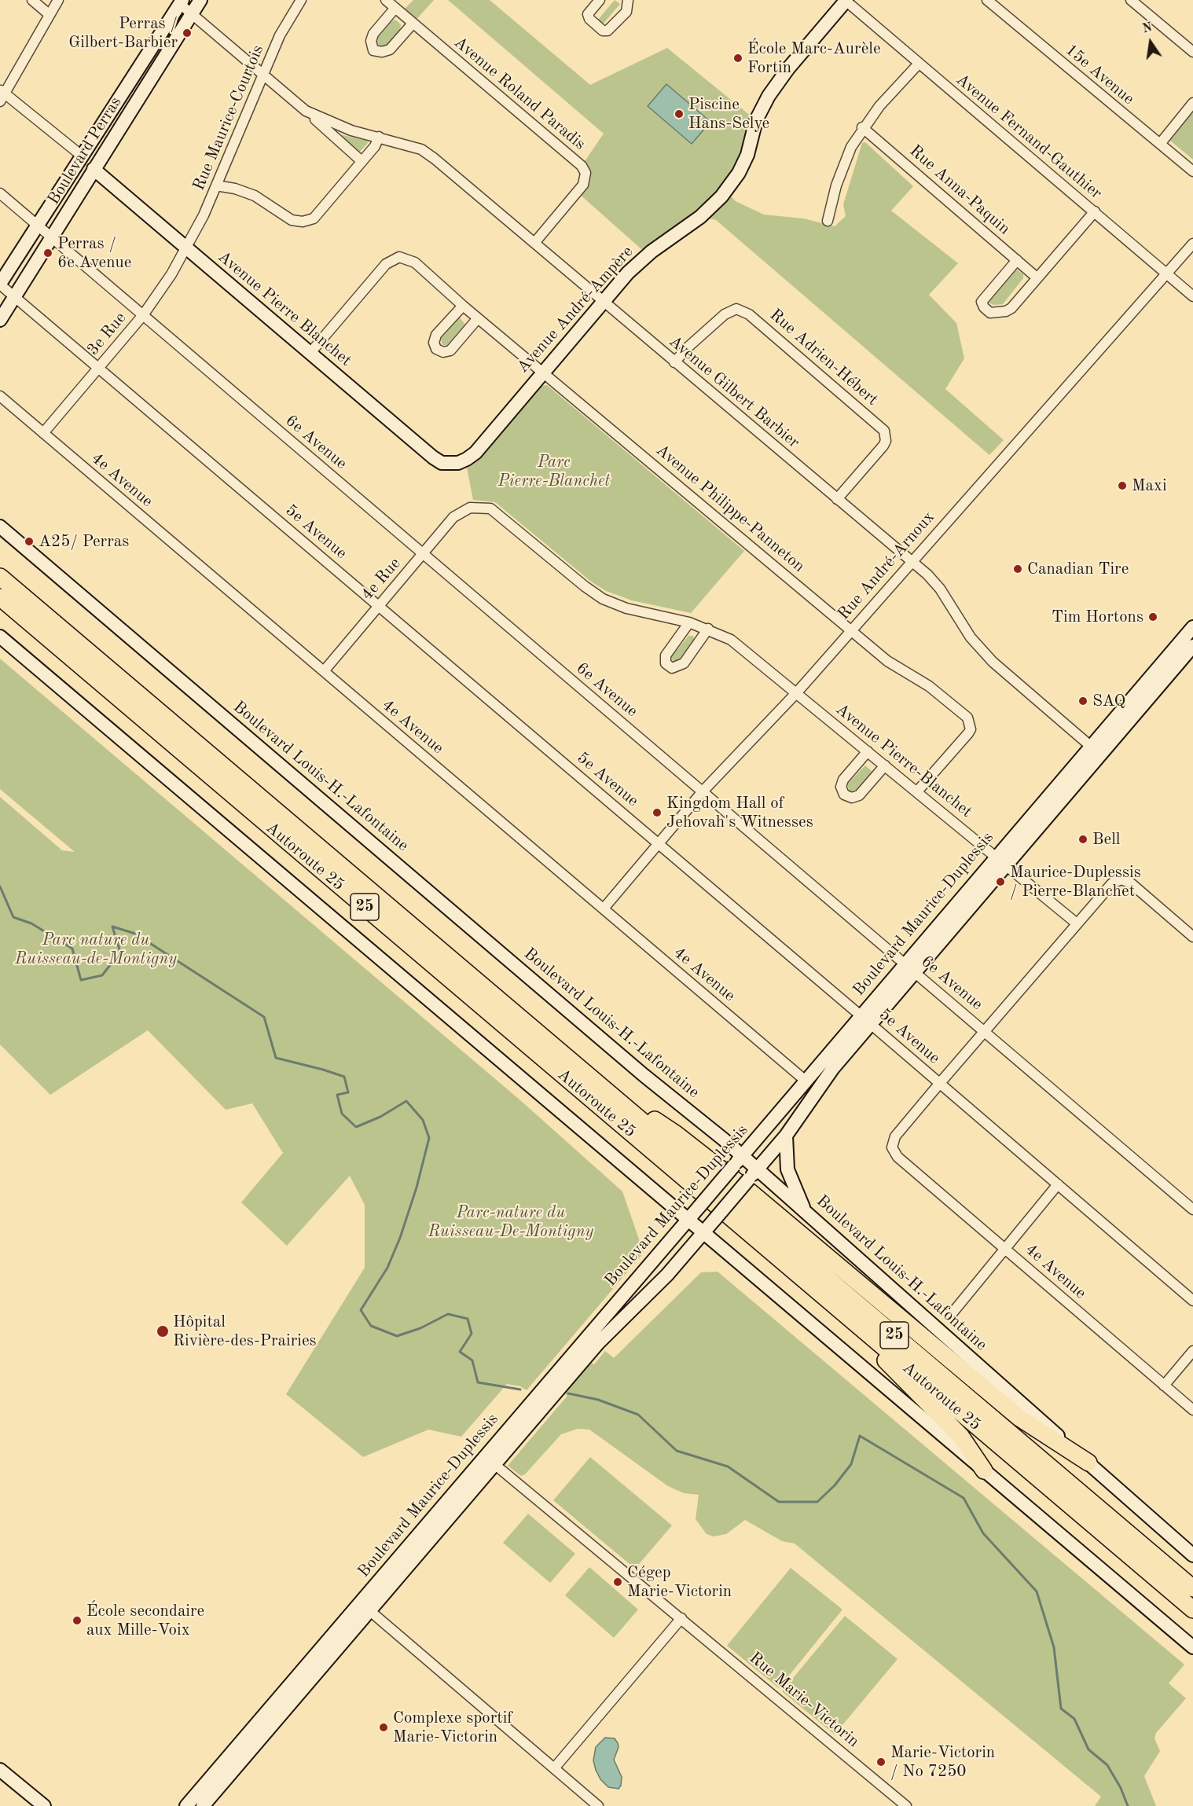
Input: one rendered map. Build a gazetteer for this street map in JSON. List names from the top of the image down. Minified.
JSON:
{"streets":{"highway":["Autoroute 25","25"],"main road":["Boulevard Perras","Avenue Pierre Blanchet","Avenue André-Ampère","Boulevard Louis-H.-Lafontaine","Boulevard Maurice-Duplessis"],"street":["15e Avenue","Avenue Roland Paradis","Rue Maurice-Courtois","Avenue Fernand-Gauthier","Rue Anna-Paquin","3e Rue","Rue Adrien-Hébert","Avenue Gilbert Barbier","6e Avenue","4e Avenue","Avenue Philippe-Panneton","5e Avenue","Rue André-Arnoux","4e Rue","Avenue Pierre-Blanchet","Rue Marie-Victorin"]},"crossings":[["Avenue Roland Paradis","Avenue Gilbert Barbier"],["Rue Maurice-Courtois","Avenue Pierre Blanchet"],["Rue Maurice-Courtois","3e Rue"],["Rue Maurice-Courtois","Avenue Gilbert Barbier"],["Avenue Fernand-Gauthier","Avenue André-Ampère"],["Avenue Fernand-Gauthier","Rue André-Arnoux"],["Boulevard Perras","Avenue Pierre Blanchet"],["Boulevard Perras","Avenue Gilbert Barbier"],["Boulevard Perras","6e Avenue"],["Boulevard Perras","5e Avenue"],["Avenue Pierre Blanchet","Avenue André-Ampère"],["Avenue Pierre Blanchet","3e Rue"],["Avenue Pierre Blanchet","Avenue Philippe-Panneton"],["Avenue André-Ampère","Avenue Gilbert Barbier"],["Avenue André-Ampère","Avenue Philippe-Panneton"],["3e Rue","6e Avenue"],["3e Rue","4e Avenue"],["3e Rue","5e Avenue"],["Rue Adrien-Hébert","Avenue Gilbert Barbier"],["Avenue Gilbert Barbier","Rue André-Arnoux"],["Avenue Gilbert Barbier","Boulevard Maurice-Duplessis"],["6e Avenue","Rue André-Arnoux"],["6e Avenue","4e Rue"],["6e Avenue","Boulevard Maurice-Duplessis"],["4e Avenue","5e Avenue"],["4e Avenue","Rue André-Arnoux"],["4e Avenue","4e Rue"],["4e Avenue","Boulevard Maurice-Duplessis"],["Avenue Philippe-Panneton","Rue André-Arnoux"],["Avenue Philippe-Panneton","Avenue Pierre-Blanchet"],["5e Avenue","Rue André-Arnoux"],["5e Avenue","4e Rue"],["5e Avenue","Boulevard Maurice-Duplessis"],["Rue André-Arnoux","Avenue Pierre-Blanchet"],["4e Rue","Avenue Pierre-Blanchet"],["Avenue Pierre-Blanchet","Boulevard Maurice-Duplessis"],["Boulevard Louis-H.-Lafontaine","Boulevard Maurice-Duplessis"],["Boulevard Maurice-Duplessis","Rue Marie-Victorin"]],"parks":["Parc Pierre-Blanchet","Parc nature du Ruisseau-de-Montigny","Parc-nature du Ruisseau-De-Montigny"],"places":["Perras / Gilbert-Barbier","École Marc-Aurèle Fortin","Piscine Hans-Selye","Perras / 6e Avenue","Maxi","A25/ Perras","Canadian Tire","Tim Hortons","SAQ","Kingdom Hall of Jehovah's Witnesses","Bell","Maurice-Duplessis / Pierre-Blanchet","Hôpital Rivière-des-Prairies","Cégep Marie-Victorin","École secondaire aux Mille-Voix","Complexe sportif Marie-Victorin","Marie-Victorin / No 7250"],"north":"top"}
